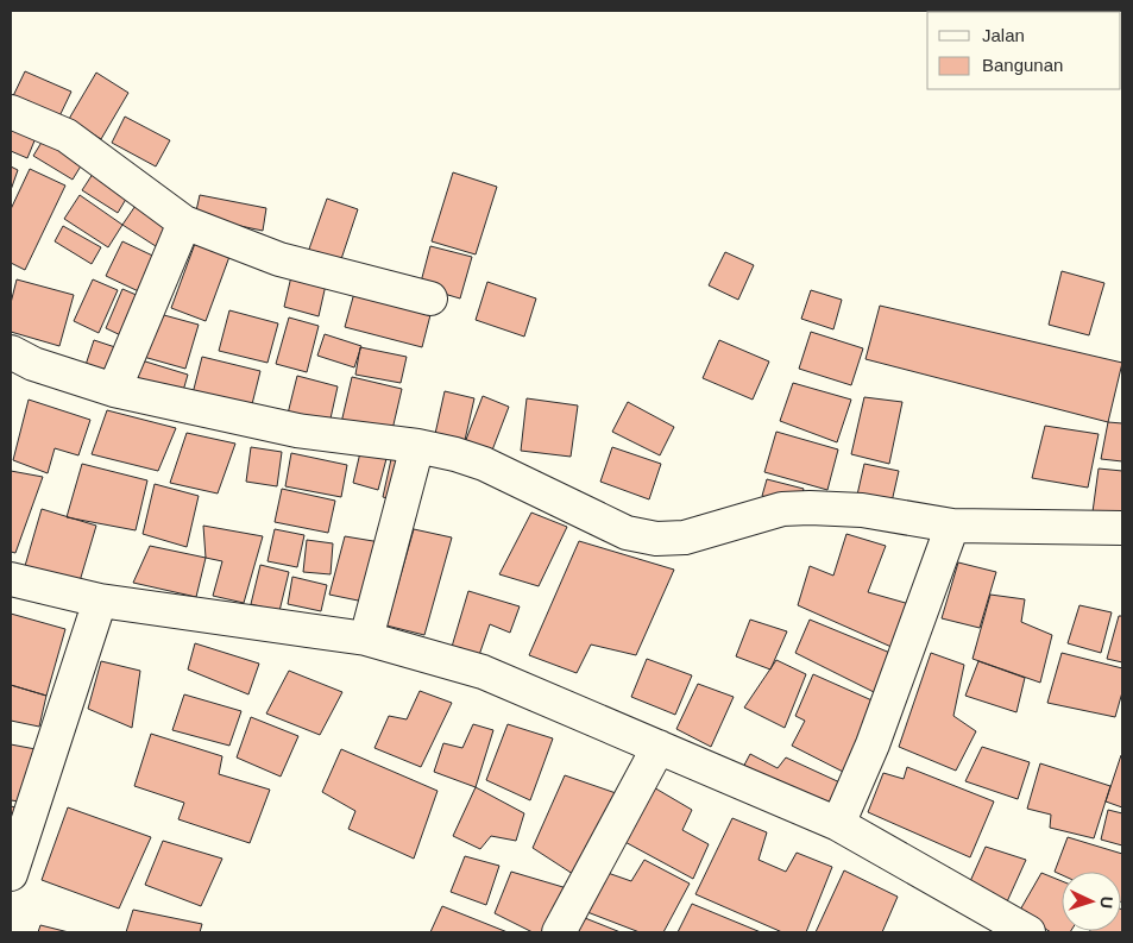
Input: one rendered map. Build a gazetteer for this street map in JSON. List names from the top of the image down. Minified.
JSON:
{"legend":["Jalan","Bangunan"],"north":"right"}
